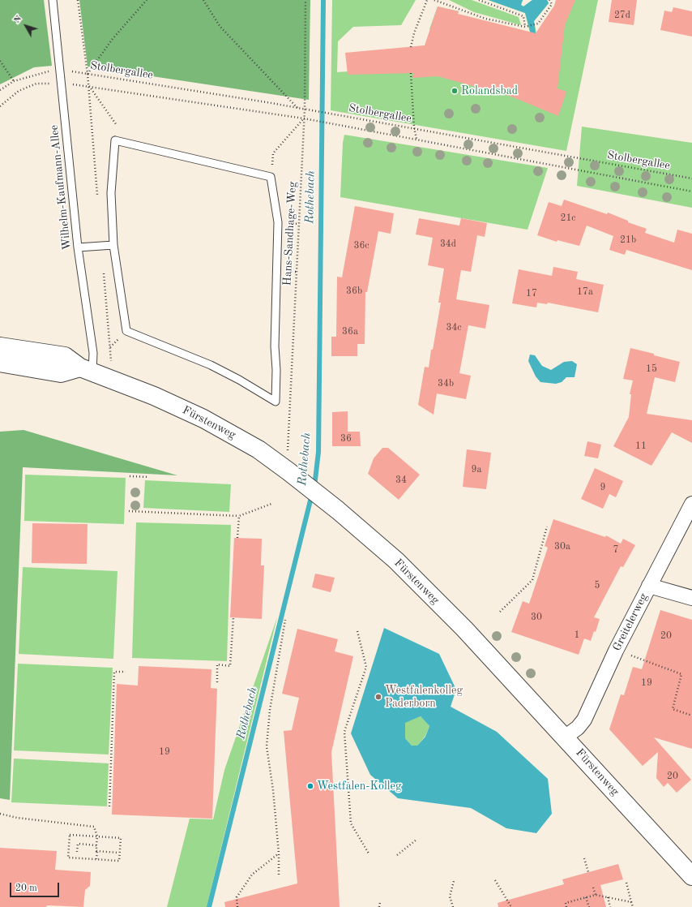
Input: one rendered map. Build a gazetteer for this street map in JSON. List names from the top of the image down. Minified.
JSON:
{"streets":{"main road":["Fürstenweg"],"street":["Greitelerweg"],"lane":["Wilhelm-Kaufmann-Allee"],"path":["Stolbergallee","Hans-Sandhage-Weg"]},"crossings":[["Stolbergallee","Hans-Sandhage-Weg"],["Wilhelm-Kaufmann-Allee","Fürstenweg"],["Hans-Sandhage-Weg","Fürstenweg"],["Fürstenweg","Greitelerweg"]],"water":["Rothebach"],"places":["Rolandsbad","Westfalenkolleg Paderborn","Westfalen-Kolleg"],"house_numbers":["27d","21c","21b","34d","36c","36b","17a","17","34c","36a","15","34b","36","11","9a","34","9","30a","7","5","30","1","20","19","19","20"],"scale_bar":"20 m","north":"top left"}
